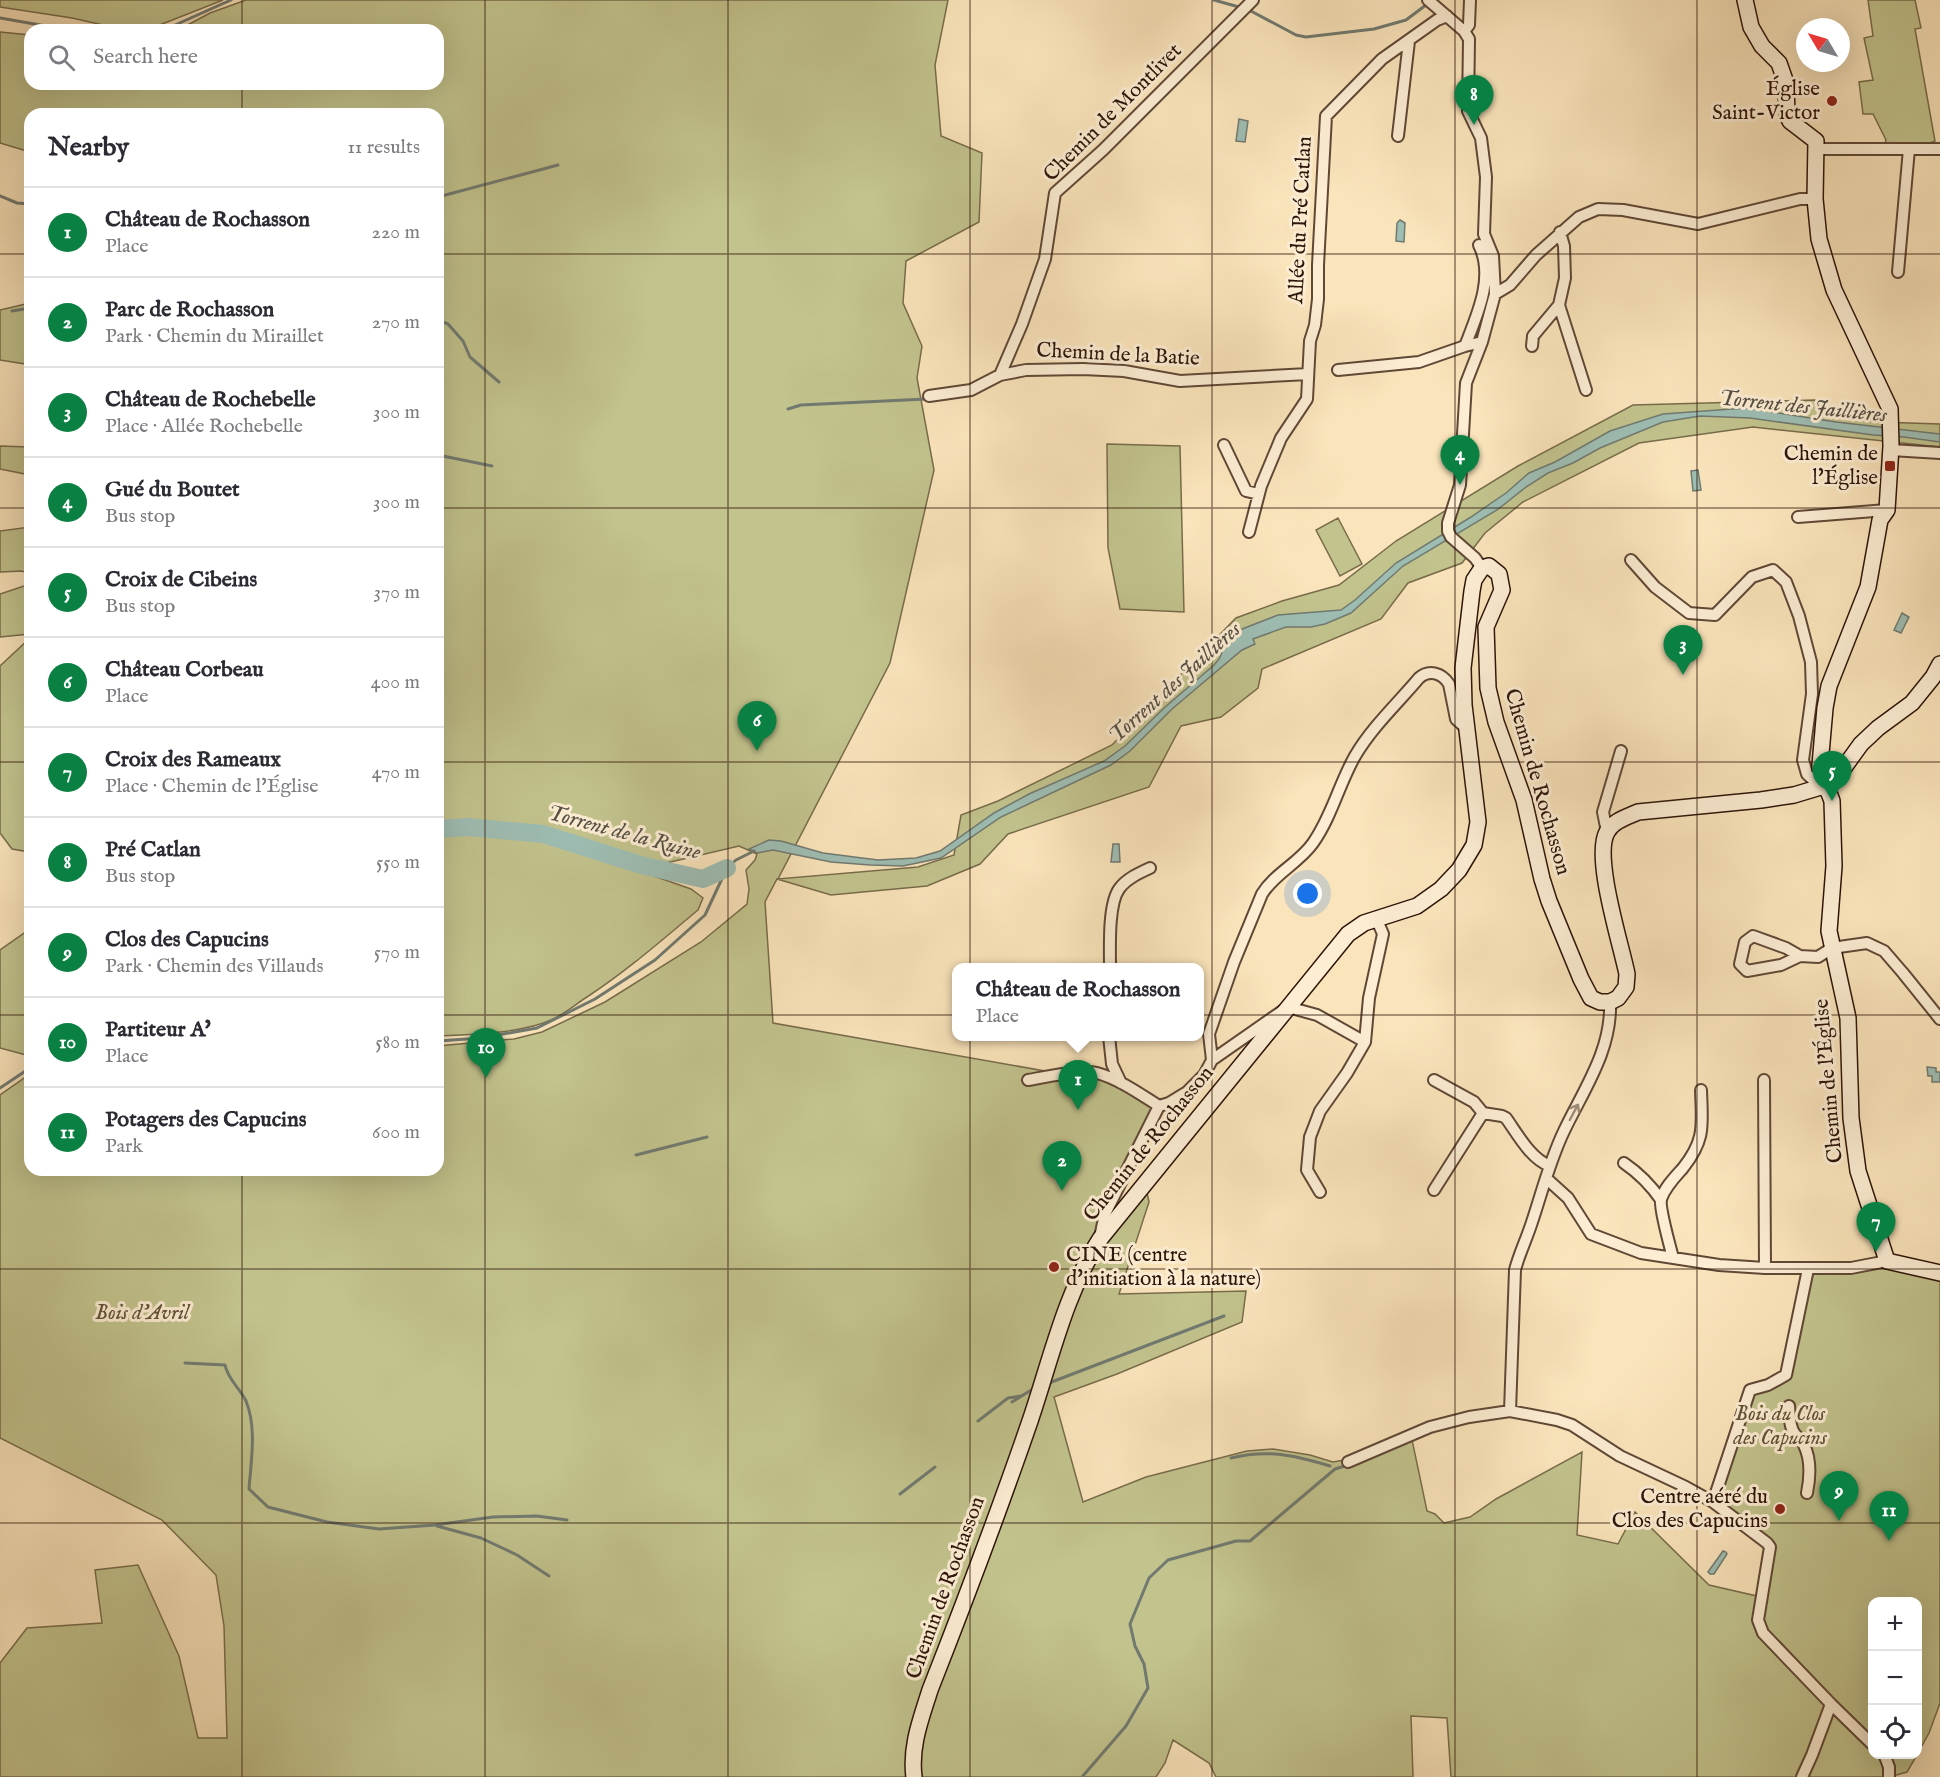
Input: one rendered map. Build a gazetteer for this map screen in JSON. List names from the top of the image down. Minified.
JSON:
{"streets":{"street":["Chemin de Montlivet","Allée du Pré Catlan","Chemin de la Batie","Chemin de Rochasson","Chemin de l'Église"]},"crossings":[["Chemin de Montlivet","Chemin de la Batie"],["Allée du Pré Catlan","Chemin de la Batie"]],"water":["Torrent des Jaillières","Torrent de la Ruine"],"parks":["Bois d'Avril","Bois du Clos des Capucins"],"places":{"other":["Église Saint-Victor","CINE (centre d'initiation à la nature)","Centre aéré du Clos des Capucins"],"transit":["Chemin de l'Église"]},"north":"top left","page":{"search":"Search here","pins":["8","4","3","6","5","10","1","2","7","9","11"],"heading":["Nearby","11 results"],"list":[{"mark":"1","name":"Château de Rochasson","note":"Place","value":"220 m"},{"mark":"2","name":"Parc de Rochasson","note":"Park · Chemin du Miraillet","value":"270 m"},{"mark":"3","name":"Château de Rochebelle","note":"Place · Allée Rochebelle","value":"300 m"},{"mark":"4","name":"Gué du Boutet","note":"Bus stop","value":"300 m"},{"mark":"5","name":"Croix de Cibeins","note":"Bus stop","value":"370 m"},{"mark":"6","name":"Château Corbeau","note":"Place","value":"400 m"},{"mark":"7","name":"Croix des Rameaux","note":"Place · Chemin de l'Église","value":"470 m"},{"mark":"8","name":"Pré Catlan","note":"Bus stop","value":"550 m"},{"mark":"9","name":"Clos des Capucins","note":"Park · Chemin des Villauds","value":"570 m"},{"mark":"10","name":"Partiteur A'","note":"Place","value":"580 m"},{"mark":"11","name":"Potagers des Capucins","note":"Park","value":"600 m"}],"popup":["Château de Rochasson","Place"],"map_buttons":["+","−"]}}
